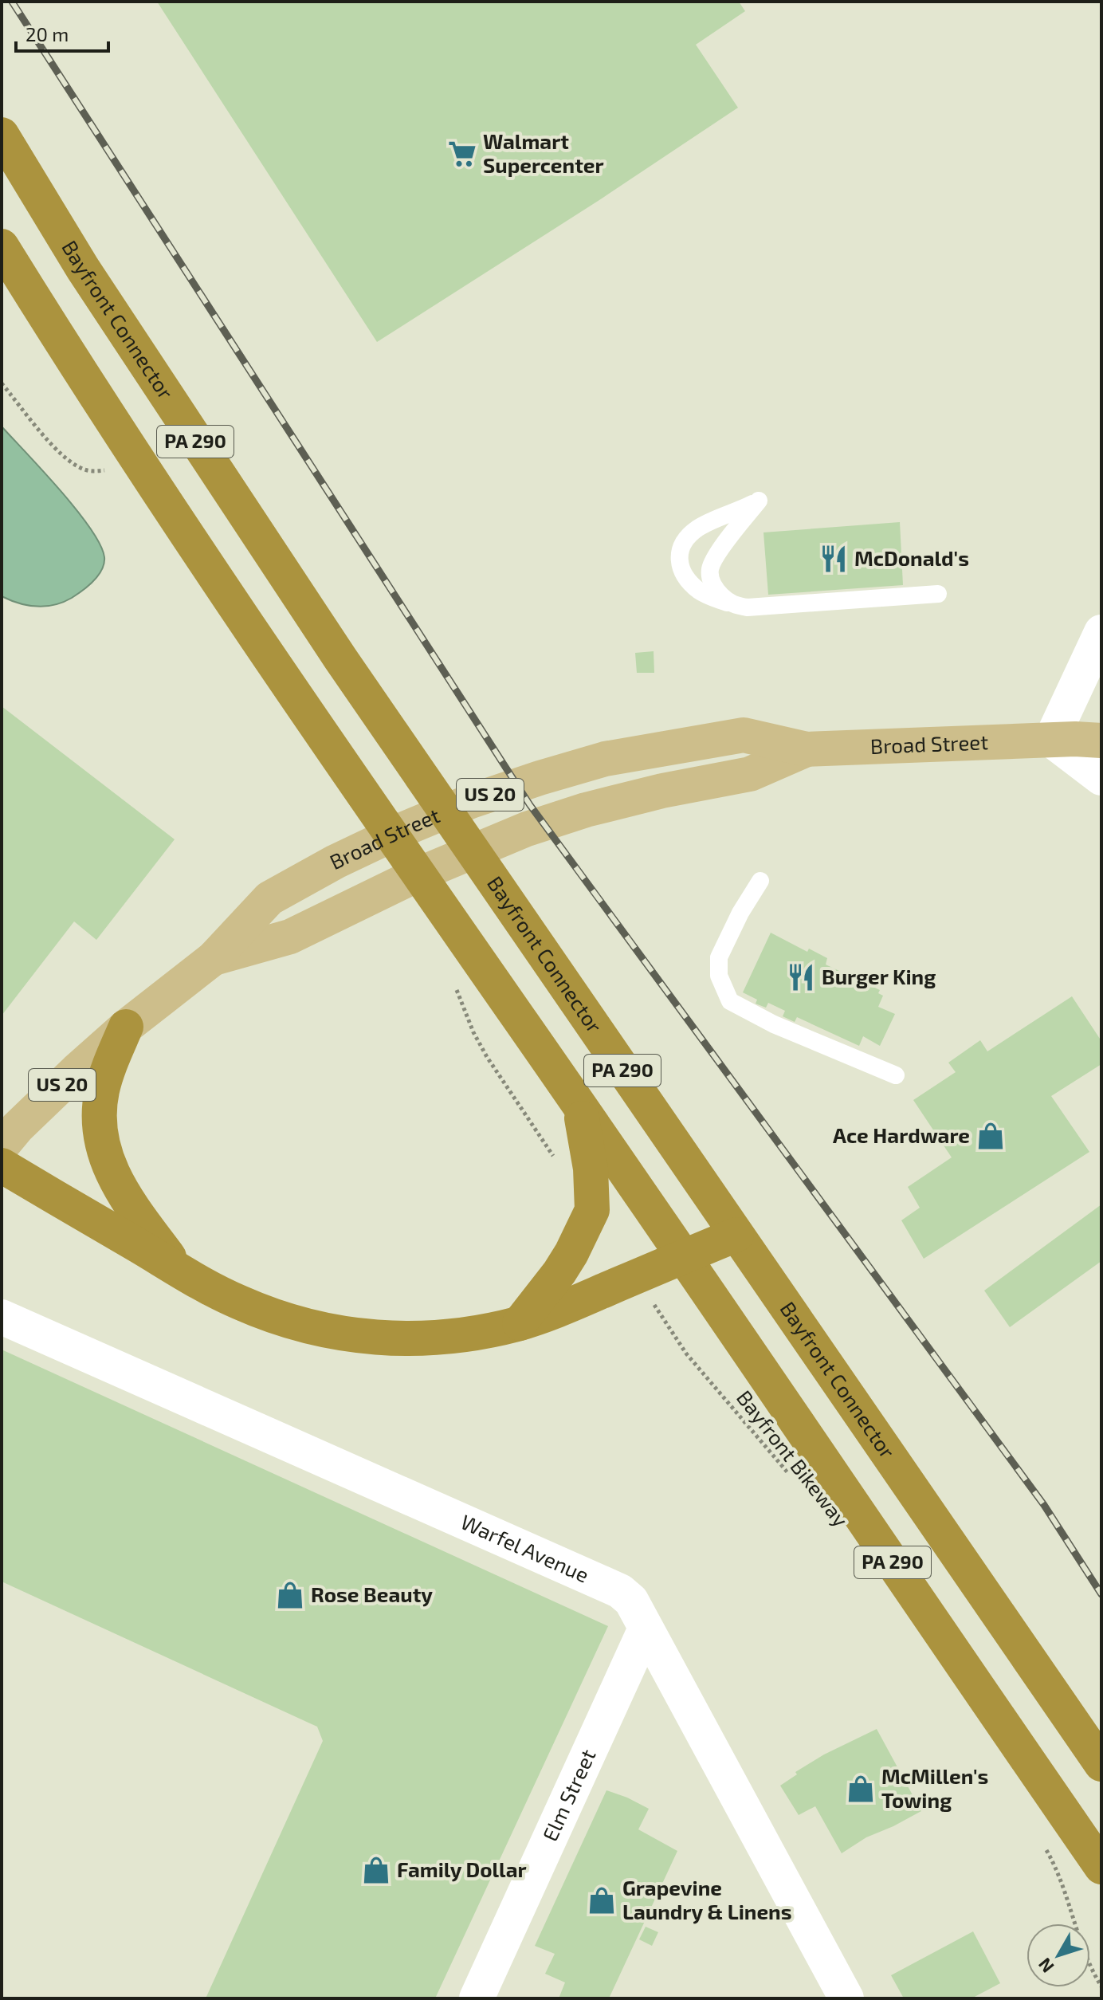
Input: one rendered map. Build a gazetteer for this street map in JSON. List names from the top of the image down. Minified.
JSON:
{"streets":{"highway":["Bayfront Connector","PA 290"],"main road":["Broad Street","US 20"],"street":["Warfel Avenue","Elm Street"],"path":["Bayfront Bikeway"]},"crossings":[["Broad Street","US 20"],["Warfel Avenue","Elm Street"]],"places":{"supermarket":["Walmart Supercenter"],"restaurant":["McDonald's","Burger King"],"shop":["Ace Hardware","Rose Beauty","McMillen's Towing","Family Dollar","Grapevine Laundry & Linens"]},"scale_bar":"20 m","north":"bottom left"}
